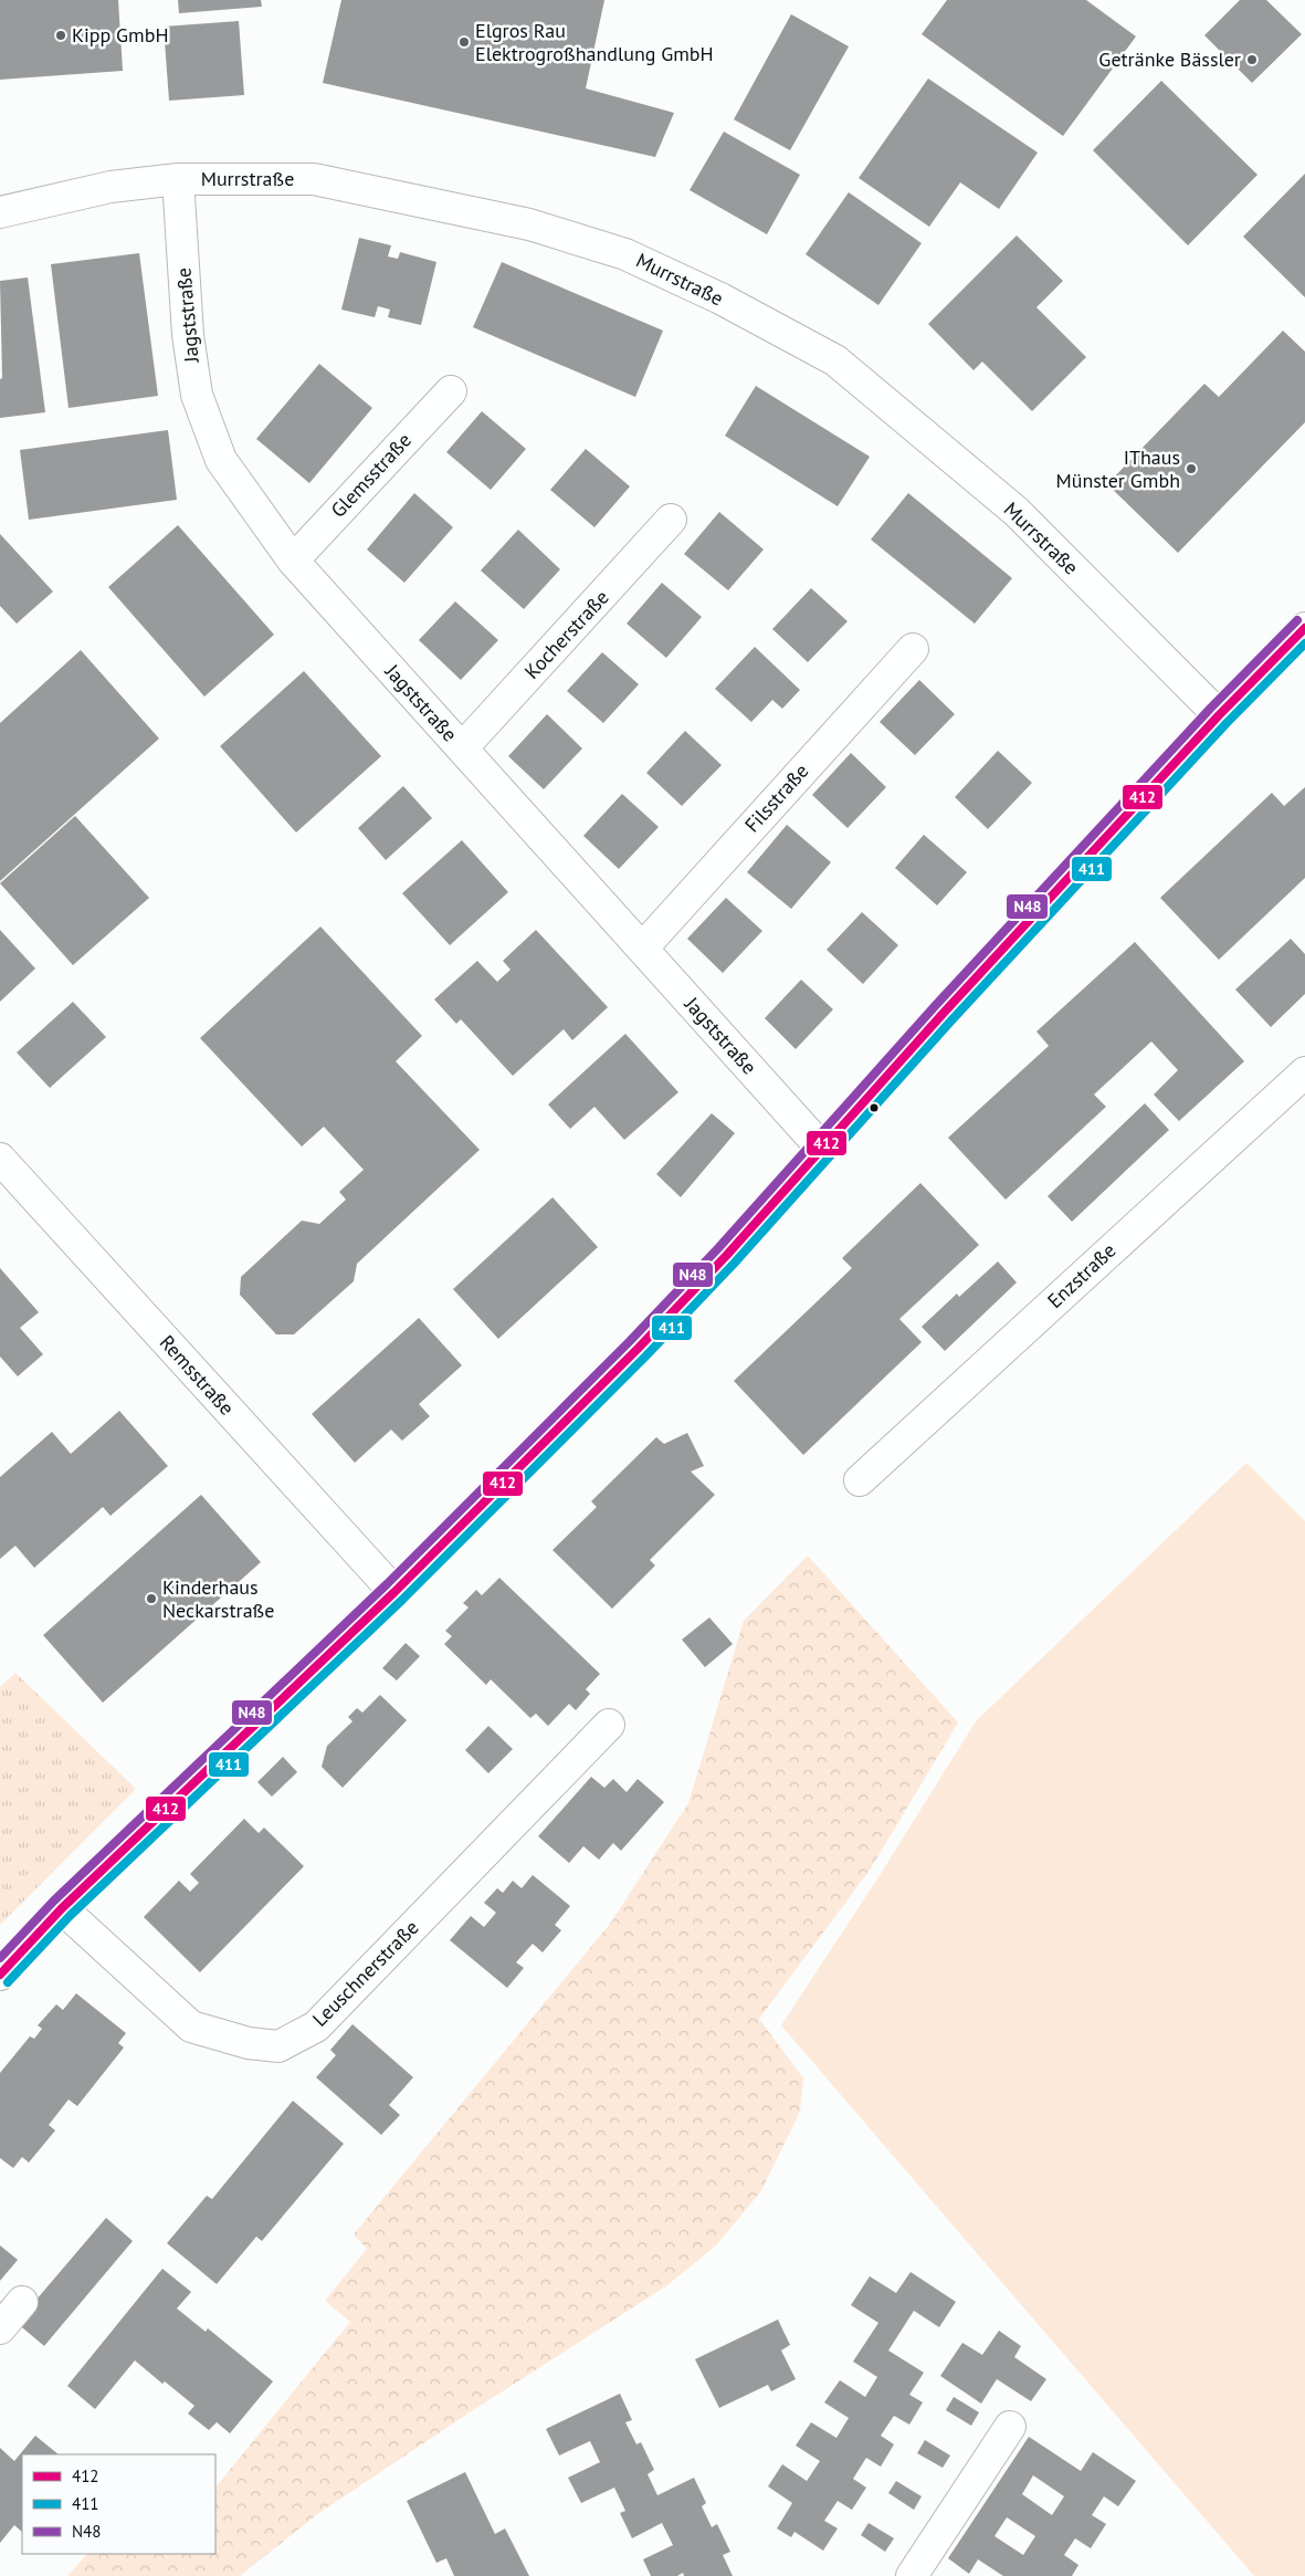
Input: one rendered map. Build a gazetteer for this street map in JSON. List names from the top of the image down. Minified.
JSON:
{"streets":{"street":["Murrstraße","Jagststraße","Glemsstraße","Kocherstraße","Filsstraße","Enzstraße","Remsstraße","Leuschnerstraße"]},"crossings":[["Murrstraße","Jagststraße"],["Jagststraße","Glemsstraße"],["Jagststraße","Kocherstraße"],["Jagststraße","Filsstraße"]],"places":["Kipp GmbH","Elgros Rau Elektrogroßhandlung GmbH","Getränke Bässler","IThaus Münster Gmbh","Kinderhaus Neckarstraße"],"lines":["transit line N48","transit line 412","transit line 411"],"legend":["412","411","N48"]}
